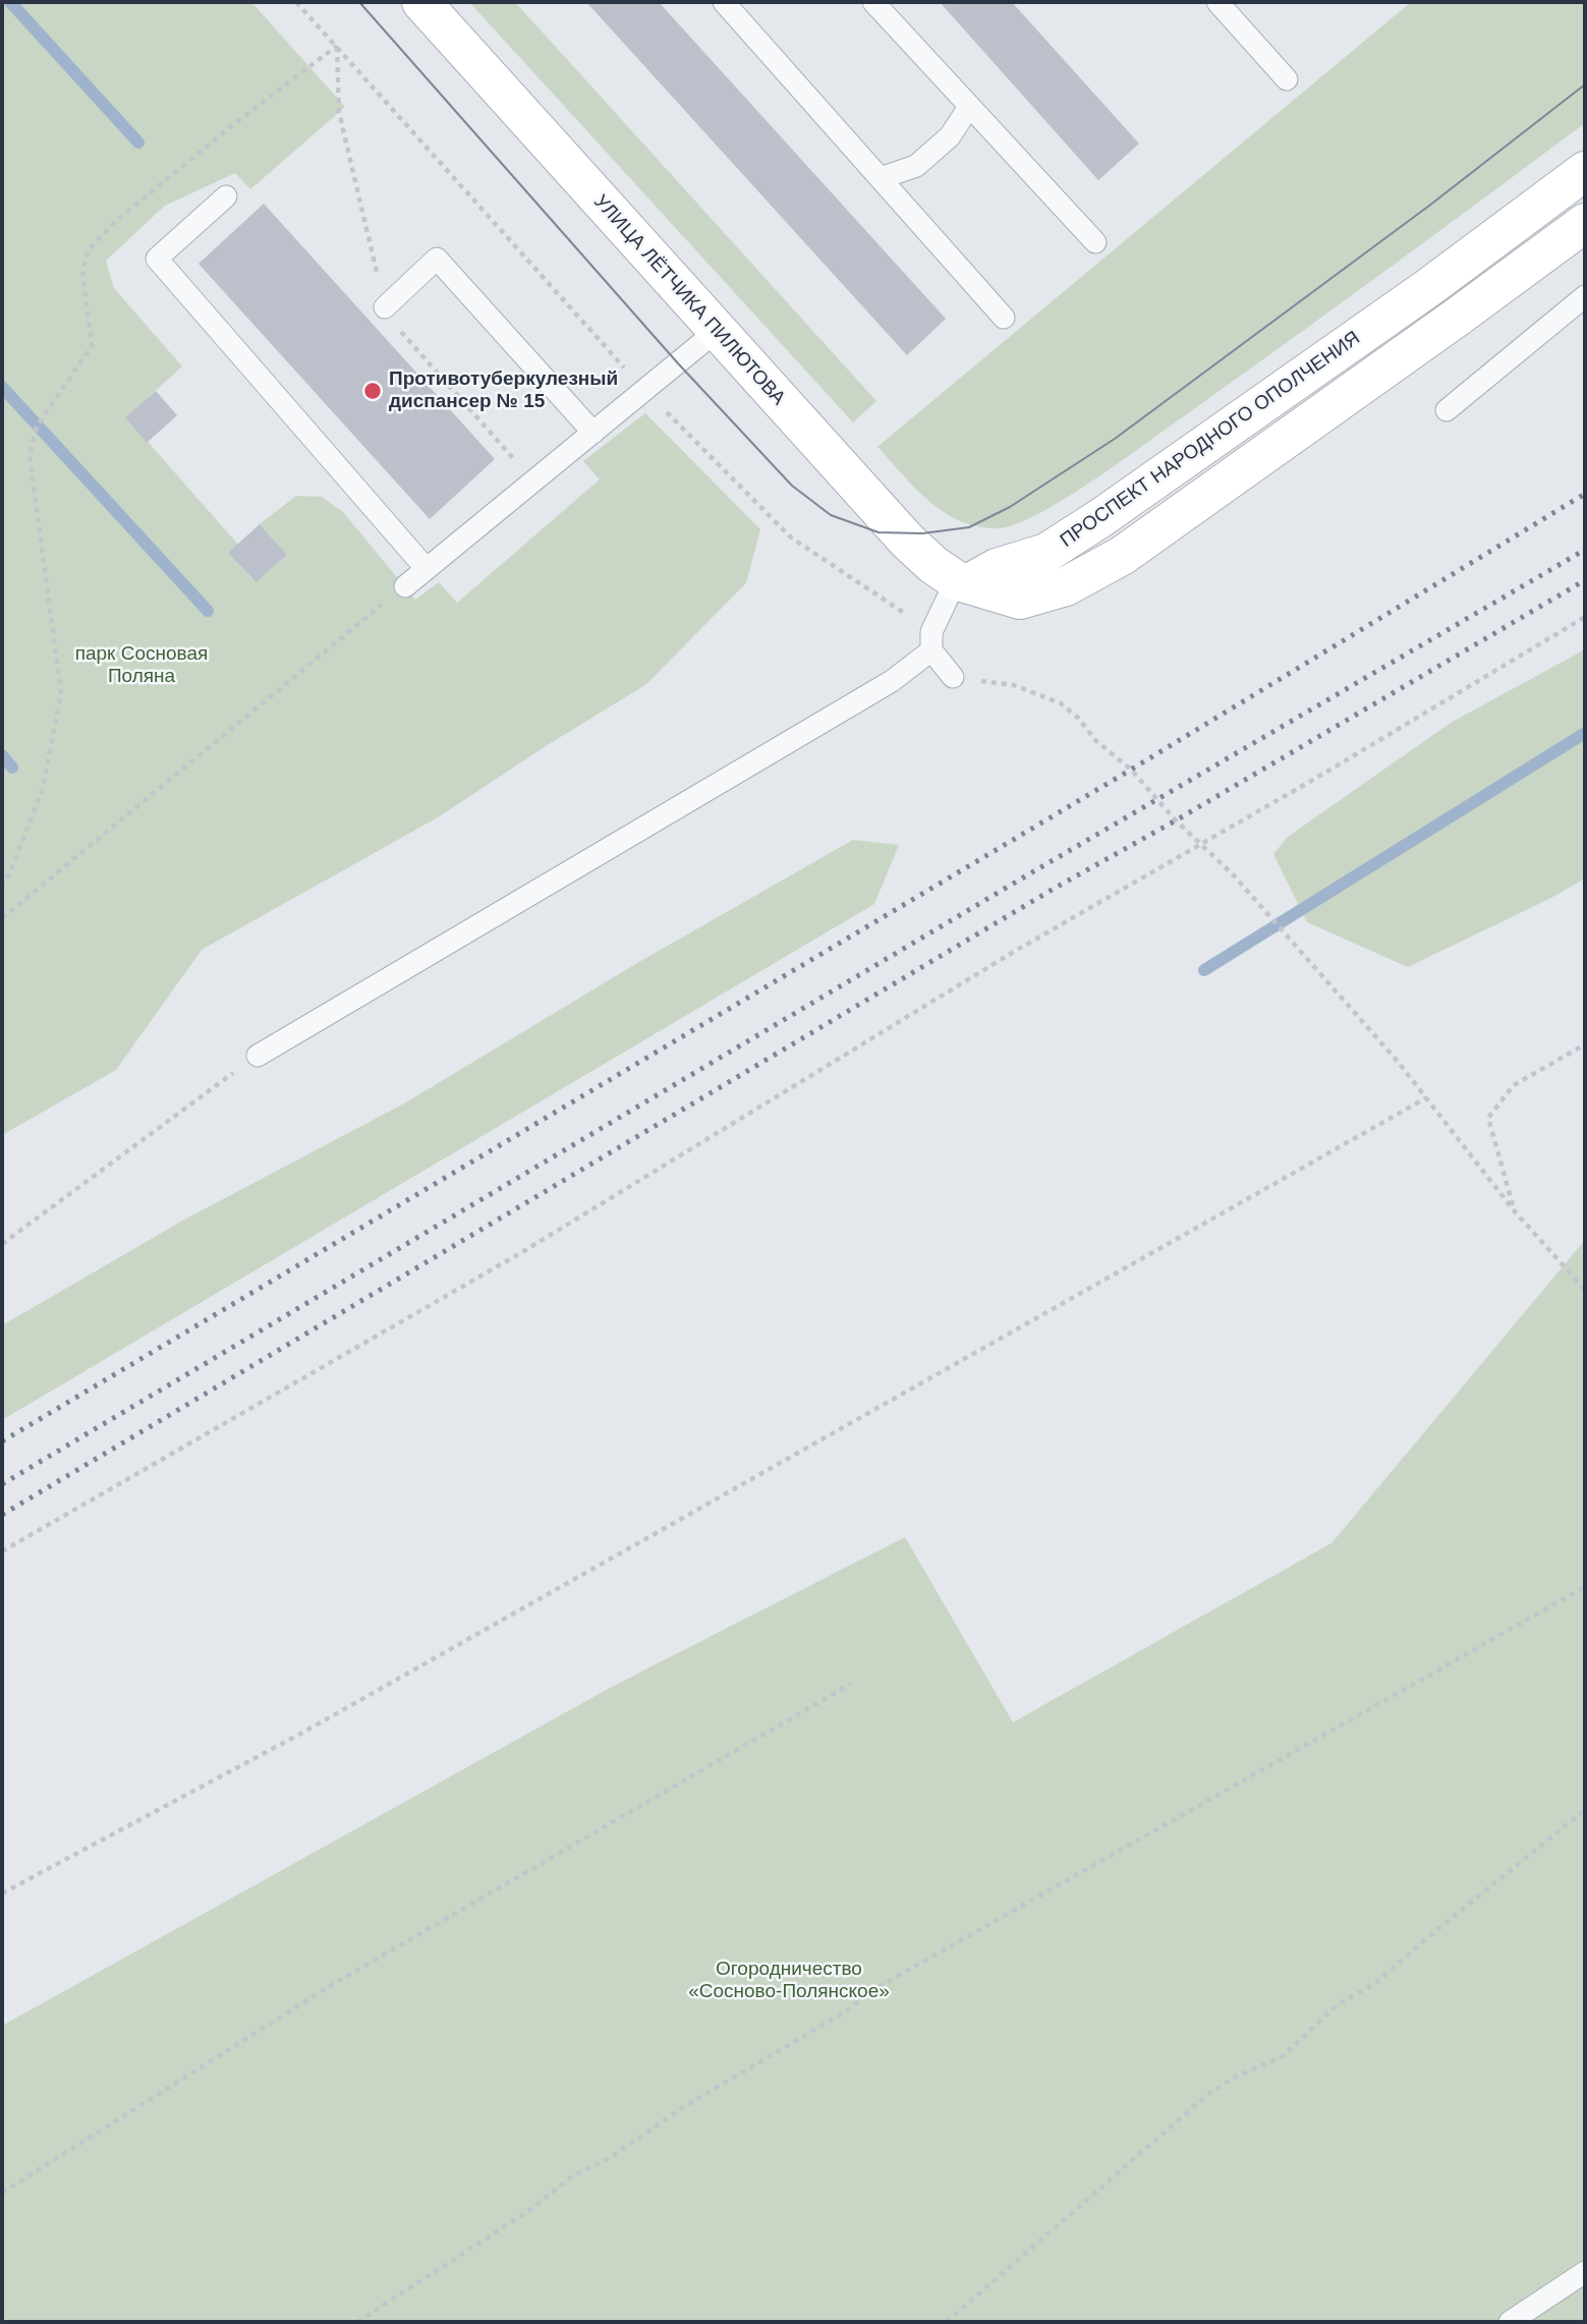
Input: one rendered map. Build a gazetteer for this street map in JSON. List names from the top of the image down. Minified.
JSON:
{"streets":{"street":["УЛИЦА ЛЁТЧИКА ПИЛЮТОВА","ПРОСПЕКТ НАРОДНОГО ОПОЛЧЕНИЯ"]},"crossings":[["УЛИЦА ЛЁТЧИКА ПИЛЮТОВА","ПРОСПЕКТ НАРОДНОГО ОПОЛЧЕНИЯ"]],"parks":["парк Сосновая Поляна","Огородничество «Сосново-Полянское»"],"places":["Противотуберкулезный диспансер № 15"]}
